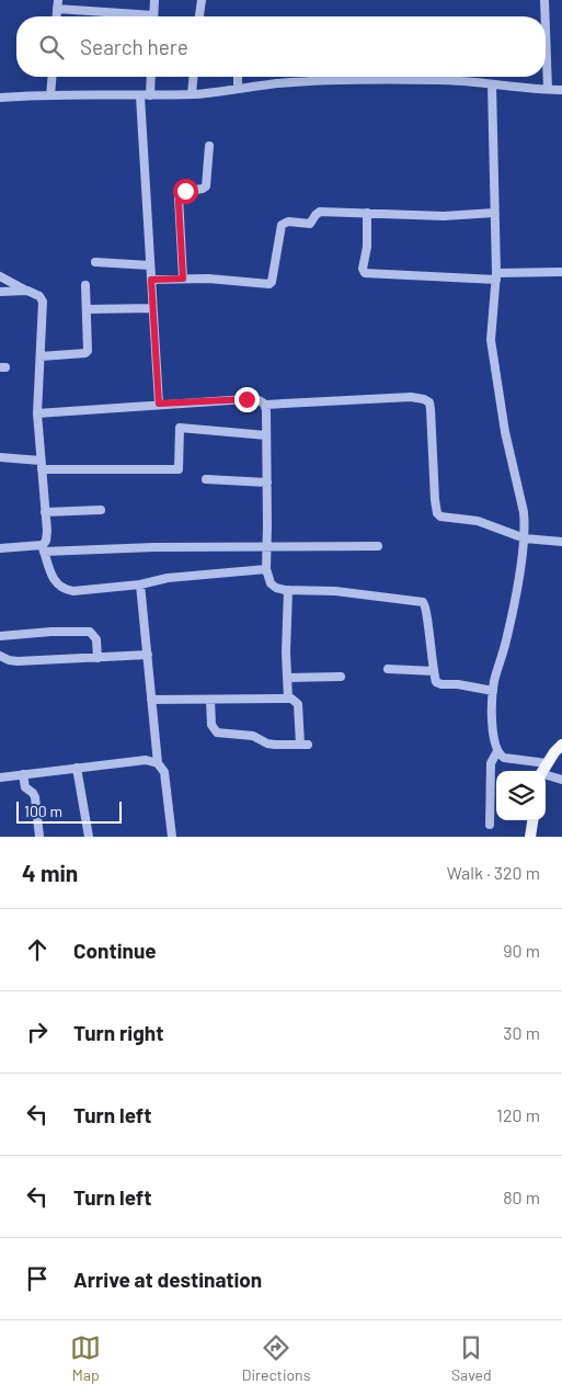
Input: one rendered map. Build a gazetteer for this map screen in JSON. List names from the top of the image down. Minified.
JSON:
{"scale_bar":"100 m","page":{"search":"Search here","scale":"100 m","heading":["4 min","Walk · 320 m"],"list":[["Continue","90 m"],["Turn right","30 m"],["Turn left","120 m"],["Turn left","80 m"],"Arrive at destination"],"nav":["Map","Directions","Saved"]}}
